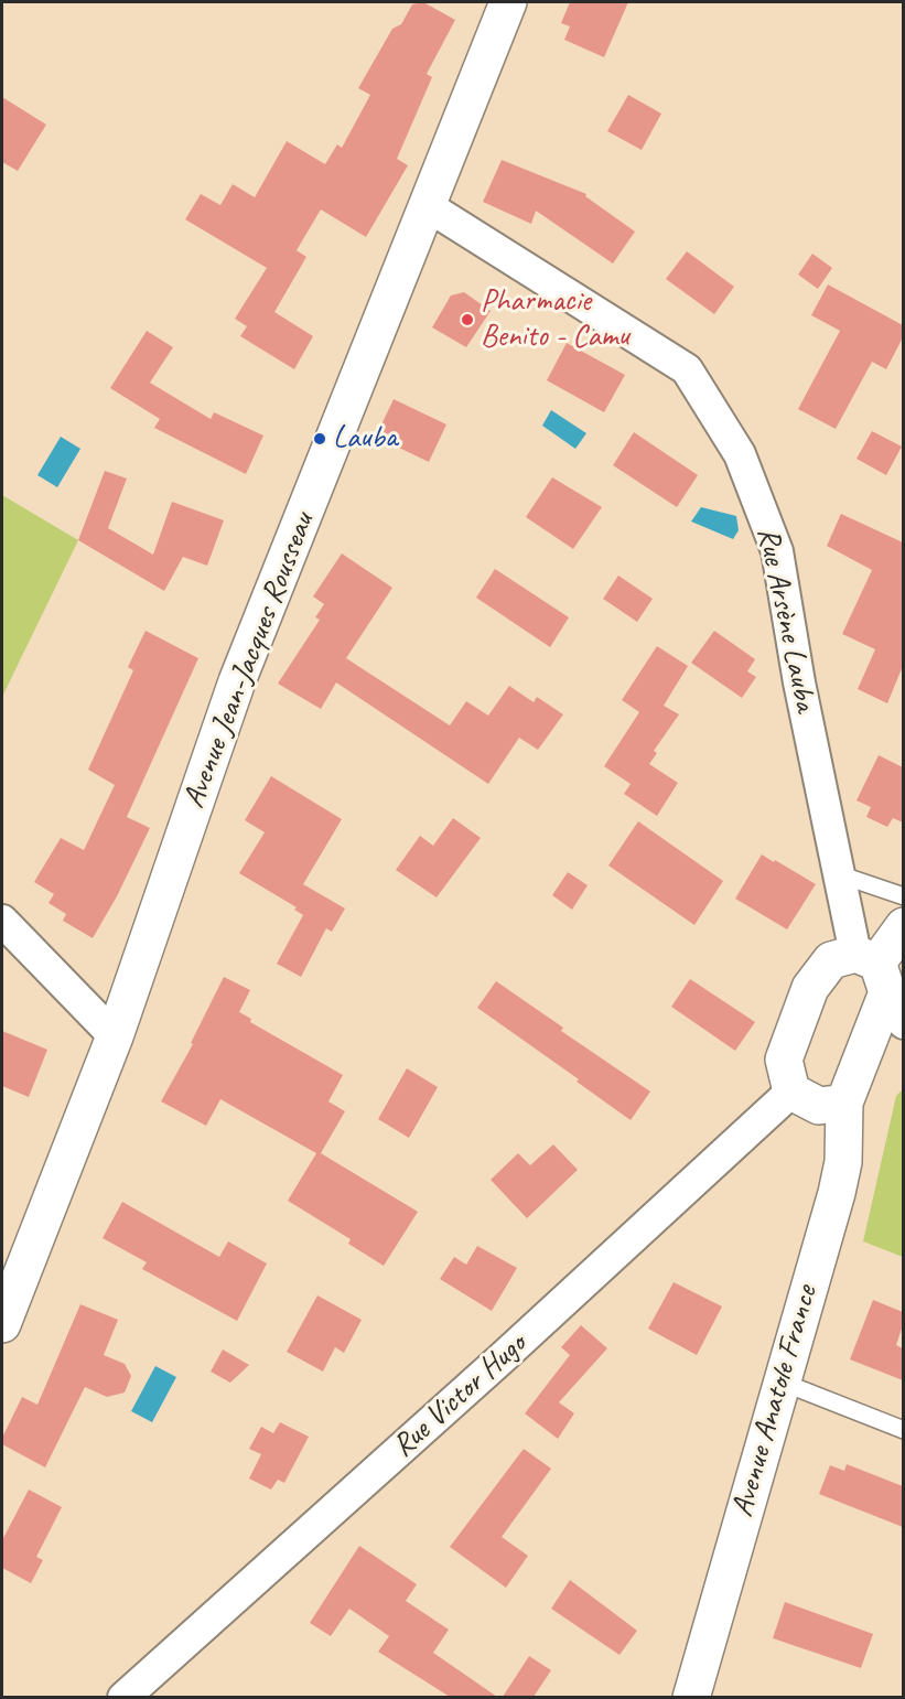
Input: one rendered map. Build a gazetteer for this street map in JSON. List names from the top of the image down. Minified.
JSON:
{"streets":{"street":["Rue Arsène Lauba","Avenue Jean-Jacques Rousseau","Rue Victor Hugo","Avenue Anatole France"]},"crossings":[["Rue Arsène Lauba","Avenue Jean-Jacques Rousseau"]],"places":["Pharmacie Benito - Camu","Lauba"]}
